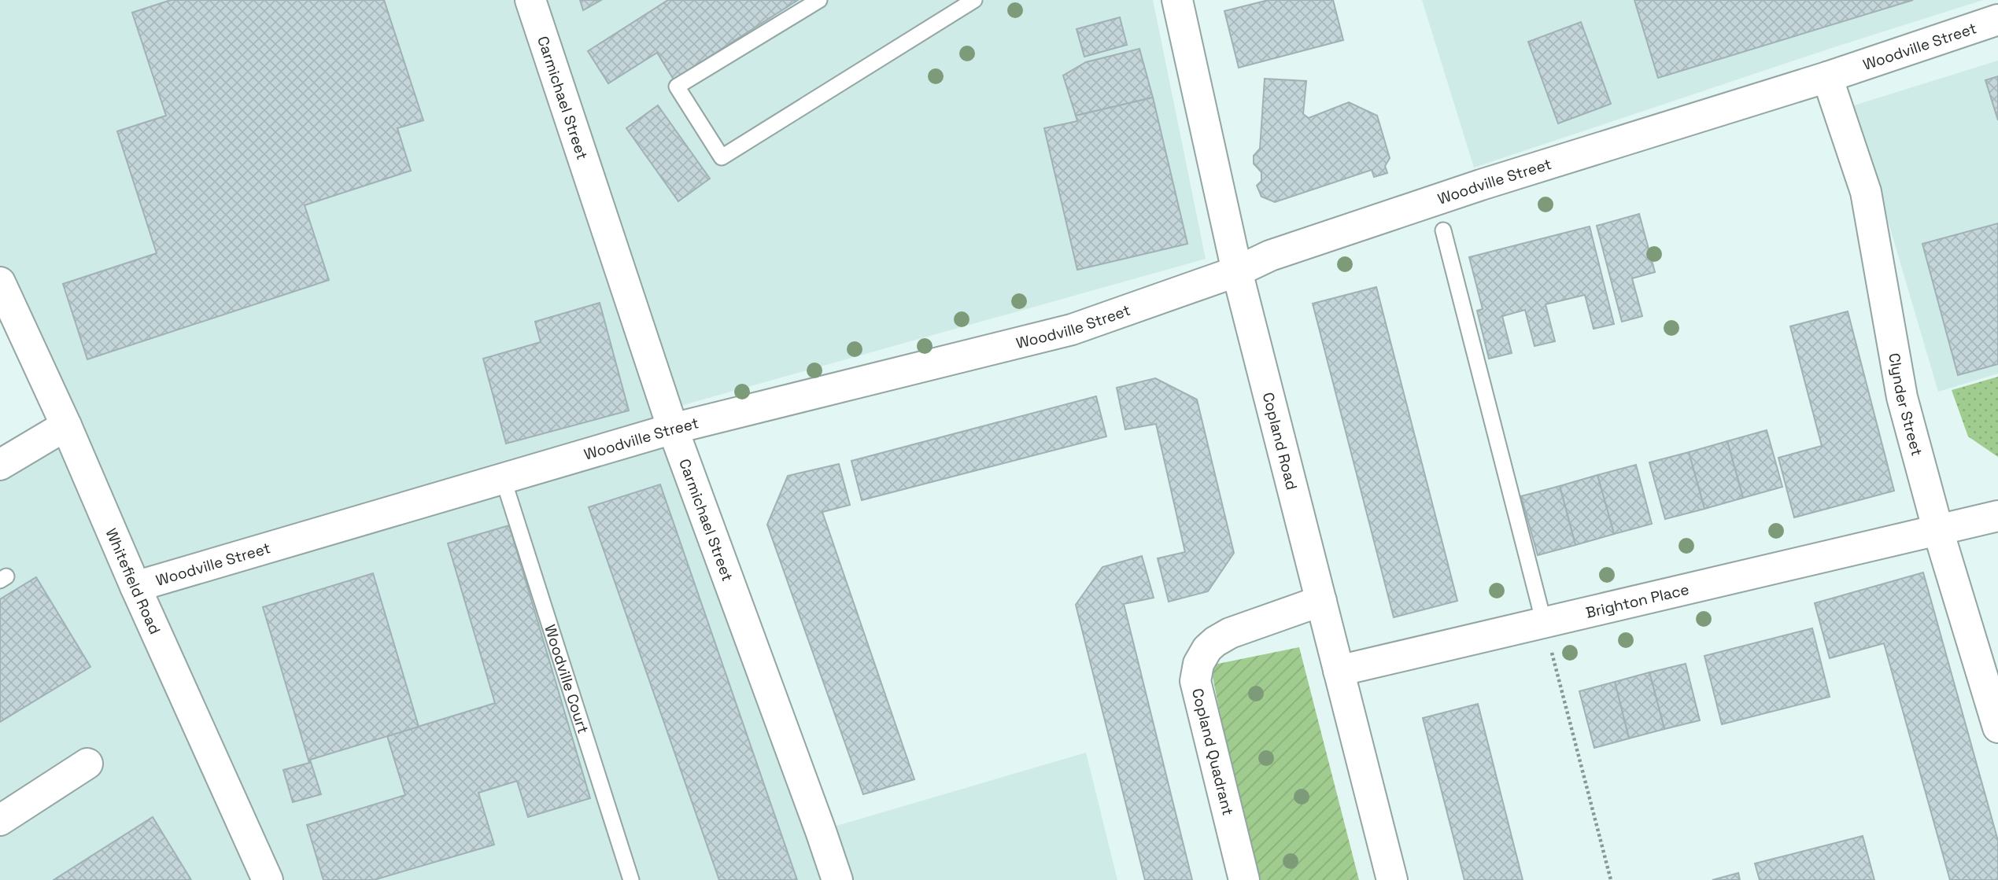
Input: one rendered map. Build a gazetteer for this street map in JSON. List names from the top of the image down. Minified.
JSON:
{"streets":{"street":["Woodville Street","Carmichael Street","Clynder Street","Copland Road","Whitefield Road","Brighton Place","Copland Quadrant"],"lane":["Woodville Court"]},"crossings":[["Woodville Street","Carmichael Street"],["Woodville Street","Clynder Street"],["Woodville Street","Copland Road"],["Woodville Street","Whitefield Road"],["Woodville Street","Woodville Court"],["Clynder Street","Brighton Place"],["Copland Road","Brighton Place"],["Copland Road","Copland Quadrant"]]}
